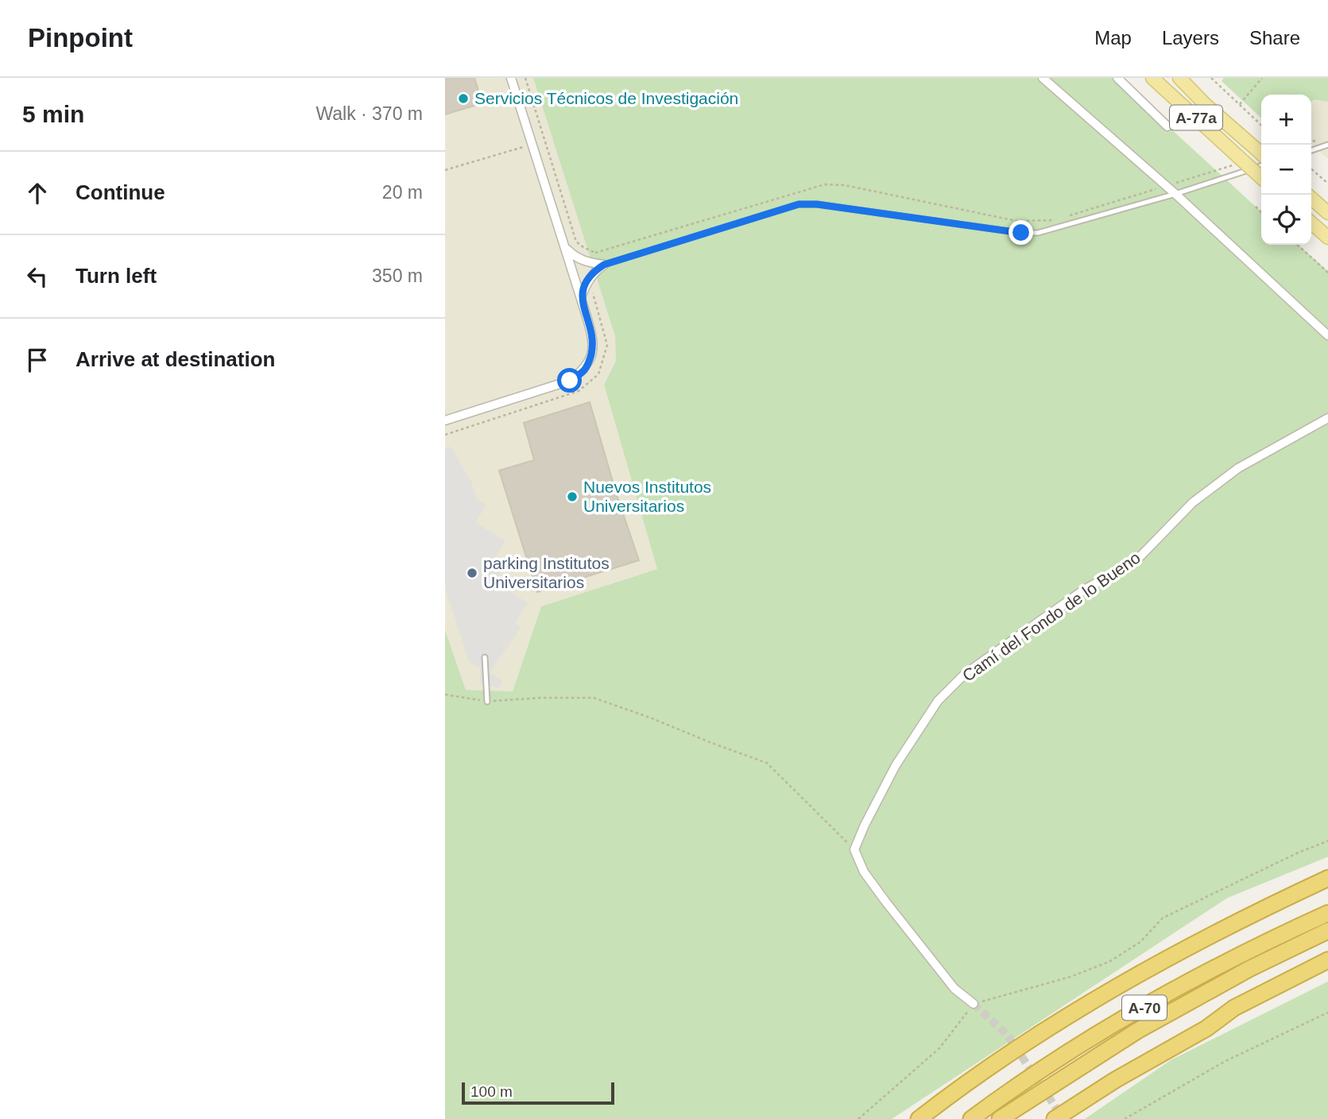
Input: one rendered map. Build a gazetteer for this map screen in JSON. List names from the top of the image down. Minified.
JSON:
{"streets":{"highway":["A-70"],"main road":["A-77a"],"street":["Camí del Fondo de lo Bueno"]},"places":["Servicios Técnicos de Investigación","Nuevos Institutos Universitarios","parking Institutos Universitarios"],"scale_bar":"100 m","page":{"header":"Pinpoint","nav":["Map","Layers","Share"],"heading":["5 min","Walk · 370 m"],"map_buttons":["+","−"],"list":[["Continue","20 m"],["Turn left","350 m"],"Arrive at destination"],"scale":"100 m"}}
